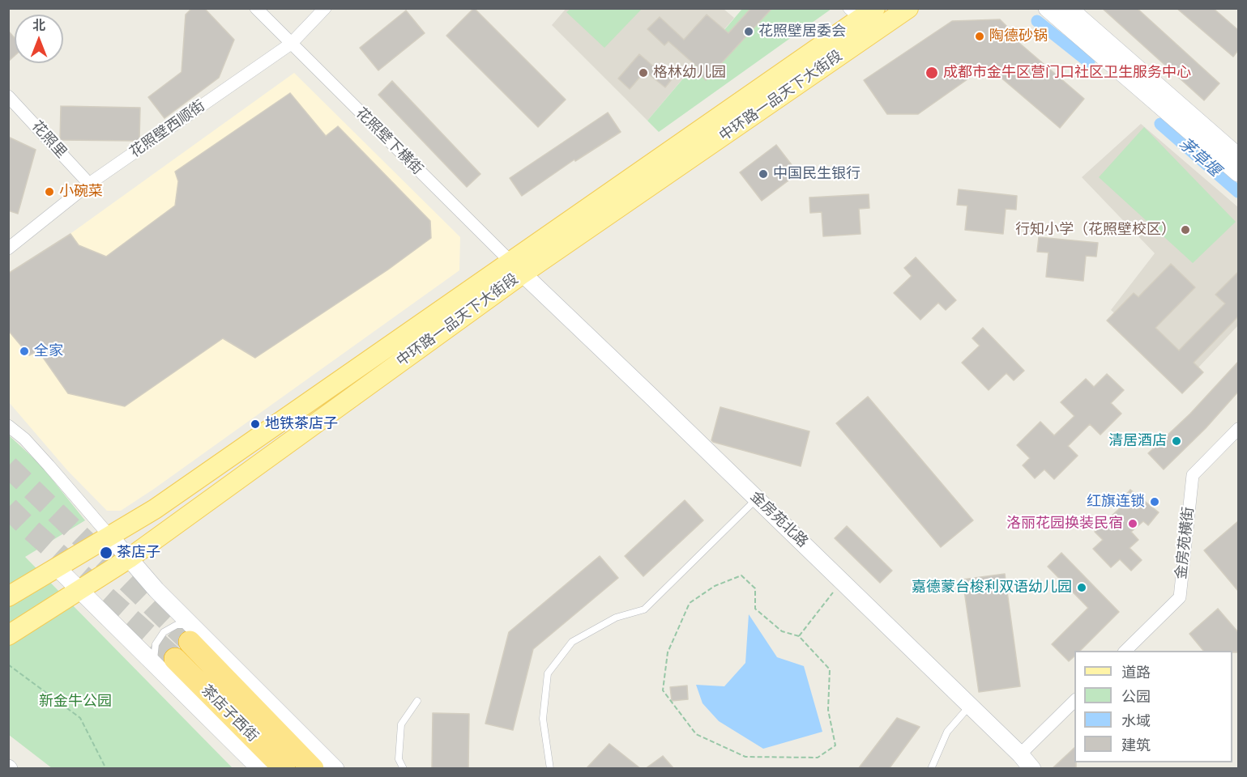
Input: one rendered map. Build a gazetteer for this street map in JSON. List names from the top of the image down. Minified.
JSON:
{"streets":{"highway":["茶店子西街"],"main road":["中环路一品天下大街段"],"street":["花照壁西顺街","花照里","花照壁下横街","金房苑北路","金房苑横街"]},"crossings":[["中环路一品天下大街段","花照壁下横街"],["中环路一品天下大街段","金房苑北路"],["花照壁西顺街","花照里"],["花照壁西顺街","花照壁下横街"],["花照壁下横街","金房苑北路"]],"water":["茅草堰"],"parks":["新金牛公园"],"places":["花照壁居委会","陶德砂锅","格林幼儿园","成都市金牛区营门口社区卫生服务中心","中国民生银行","小碗菜","行知小学（花照壁校区）","全家","地铁茶店子","清居酒店","红旗连锁","洛丽花园换装民宿","茶店子","嘉德蒙台梭利双语幼儿园"],"legend":["道路","公园","水域","建筑"],"north":"top"}
